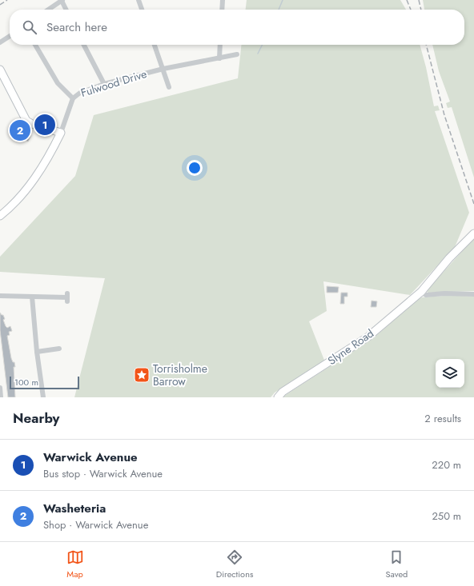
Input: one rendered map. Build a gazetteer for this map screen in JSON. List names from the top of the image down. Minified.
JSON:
{"streets":{"street":["Fulwood Drive","Slyne Road"]},"places":{"place":["Torrisholme Barrow"]},"scale_bar":"100 m","page":{"search":"Search here","pins":["1","2"],"scale":"100 m","heading":["Nearby","2 results"],"list":[{"mark":"1","name":"Warwick Avenue","note":"Bus stop · Warwick Avenue","value":"220 m"},{"mark":"2","name":"Washeteria","note":"Shop · Warwick Avenue","value":"250 m"}],"nav":["Map","Directions","Saved"]}}
